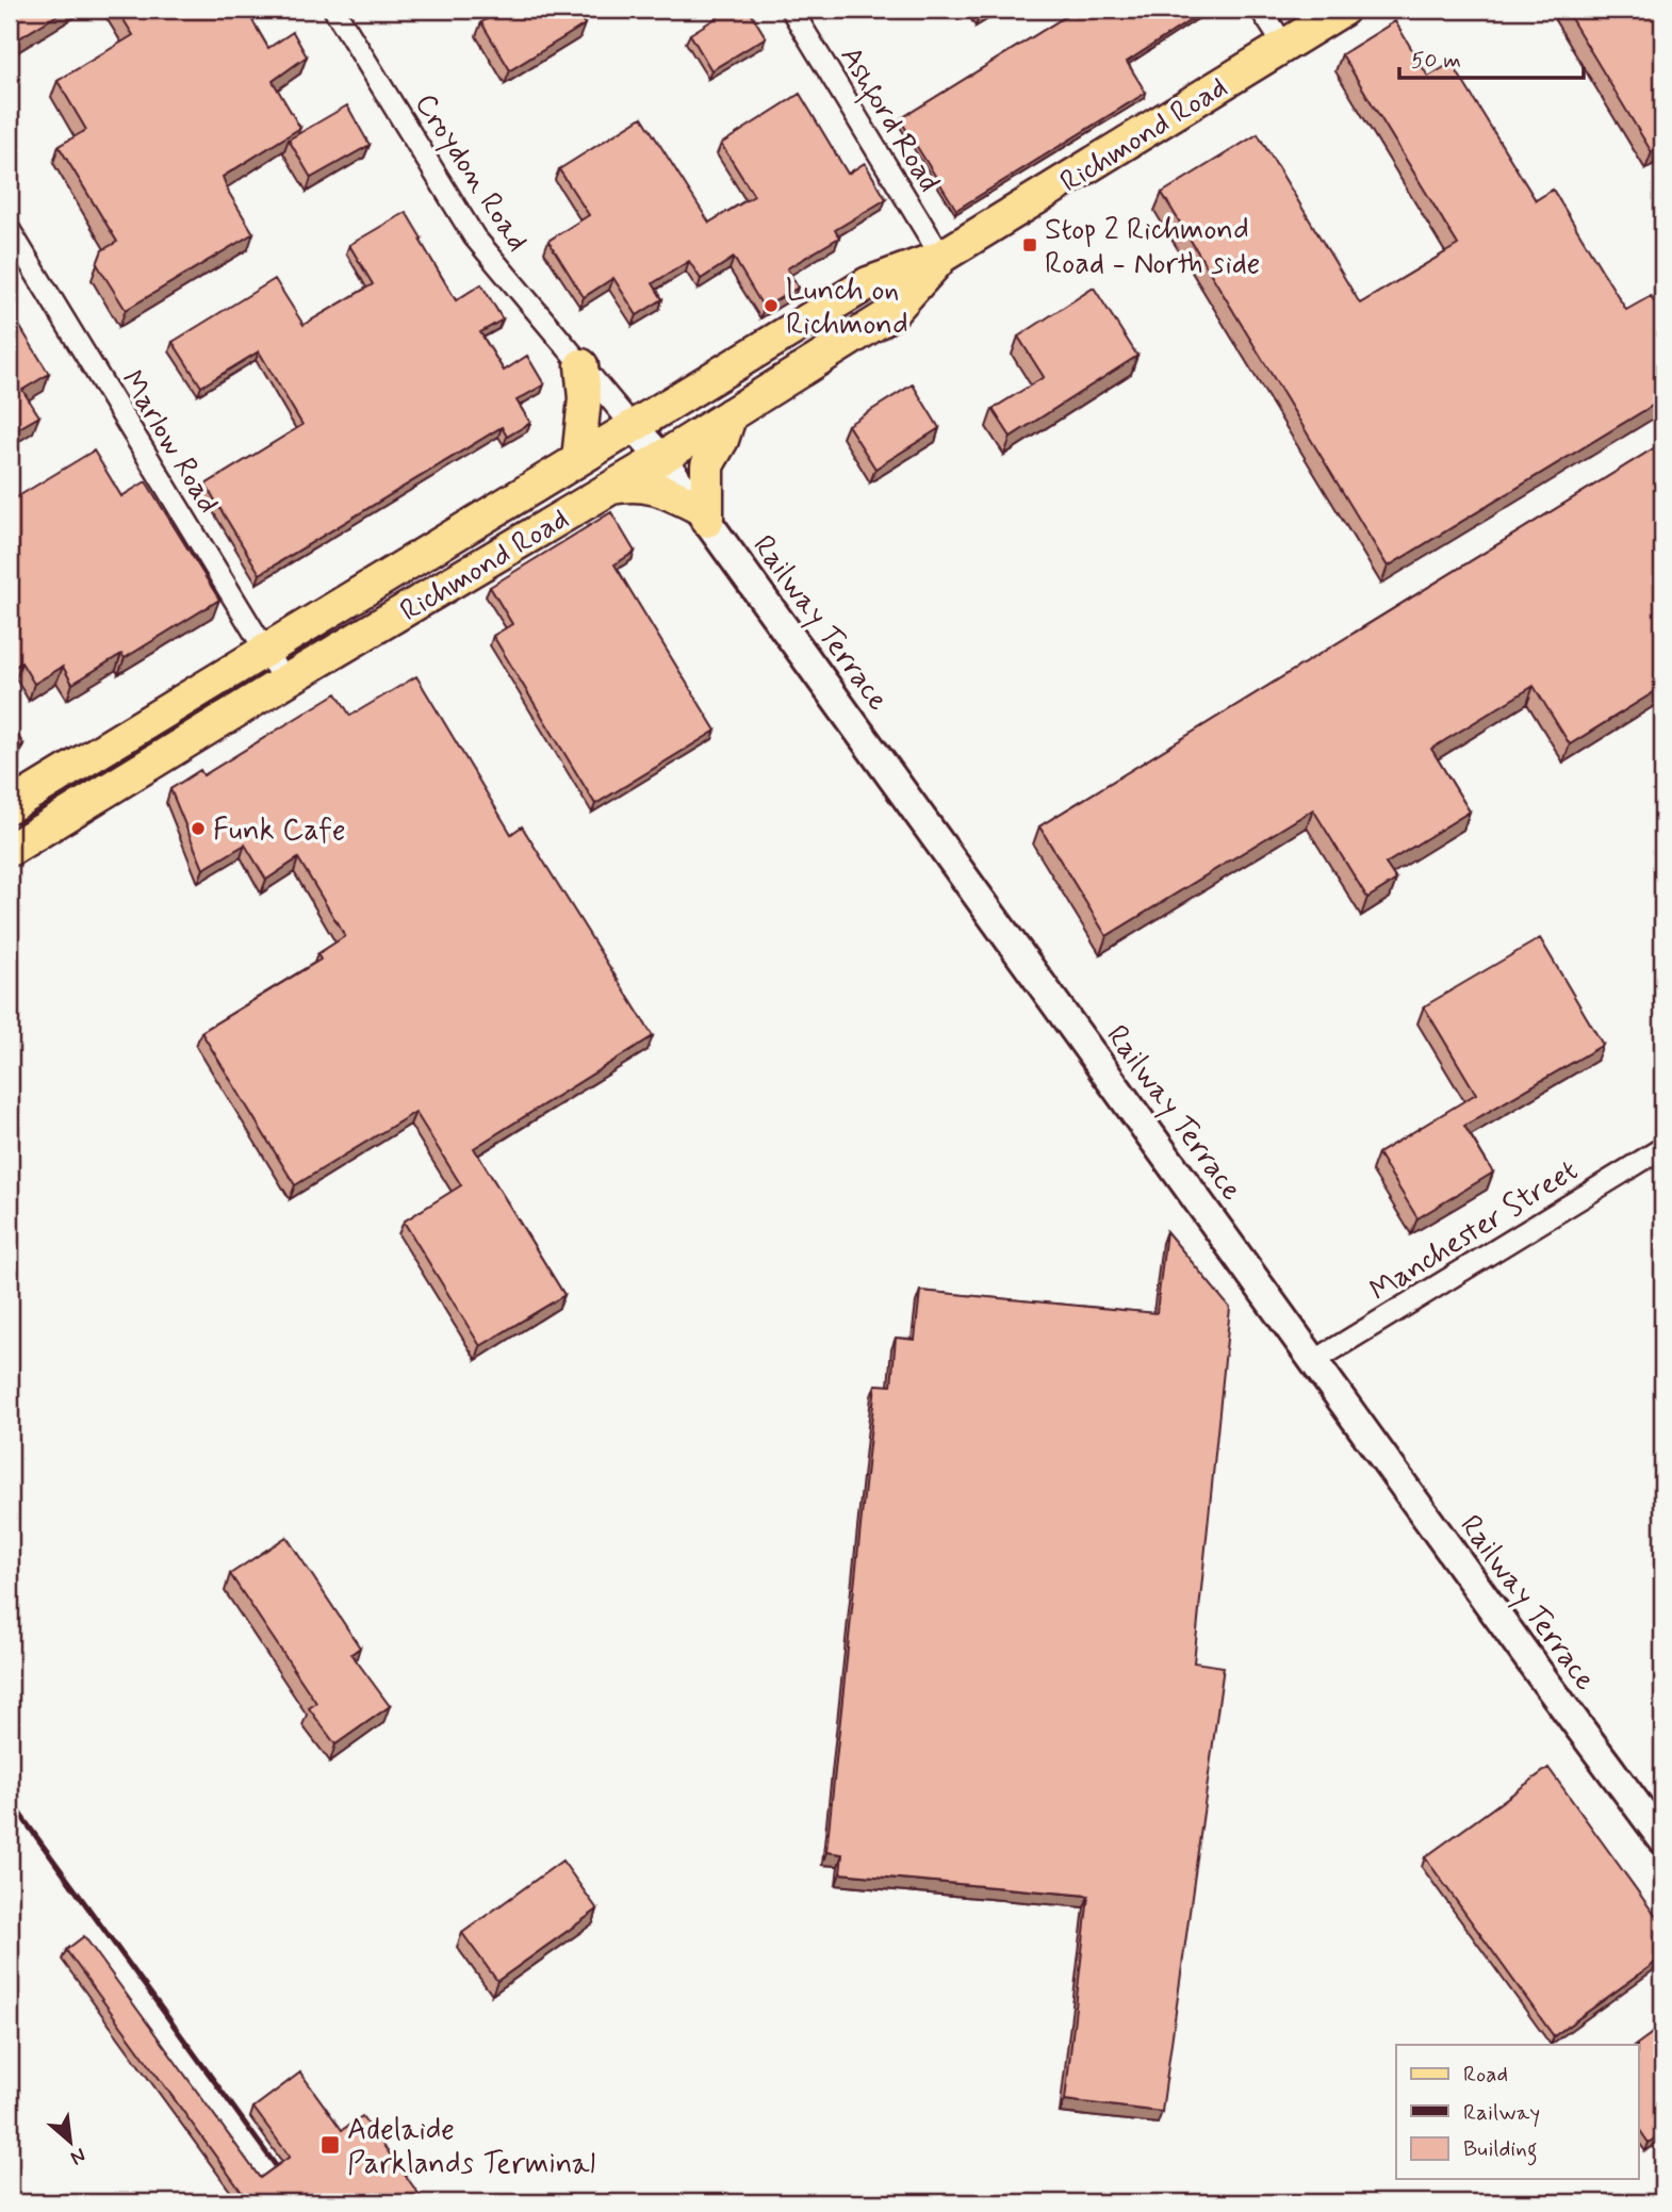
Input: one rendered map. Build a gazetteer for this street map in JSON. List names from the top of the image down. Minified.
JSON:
{"streets":{"main road":["Richmond Road","Railway Terrace"],"street":["Ashford Road","Croydon Road","Marlow Road","Manchester Street"]},"crossings":[["Ashford Road","Richmond Road"],["Richmond Road","Croydon Road"],["Richmond Road","Marlow Road"],["Richmond Road","Railway Terrace"],["Croydon Road","Railway Terrace"],["Railway Terrace","Manchester Street"]],"places":{"transit":["Stop 2 Richmond Road - North side","Adelaide Parklands Terminal"],"other":["Lunch on Richmond","Funk Cafe"]},"legend":["Road","Railway","Building"],"scale_bar":"50 m","north":"bottom right"}
